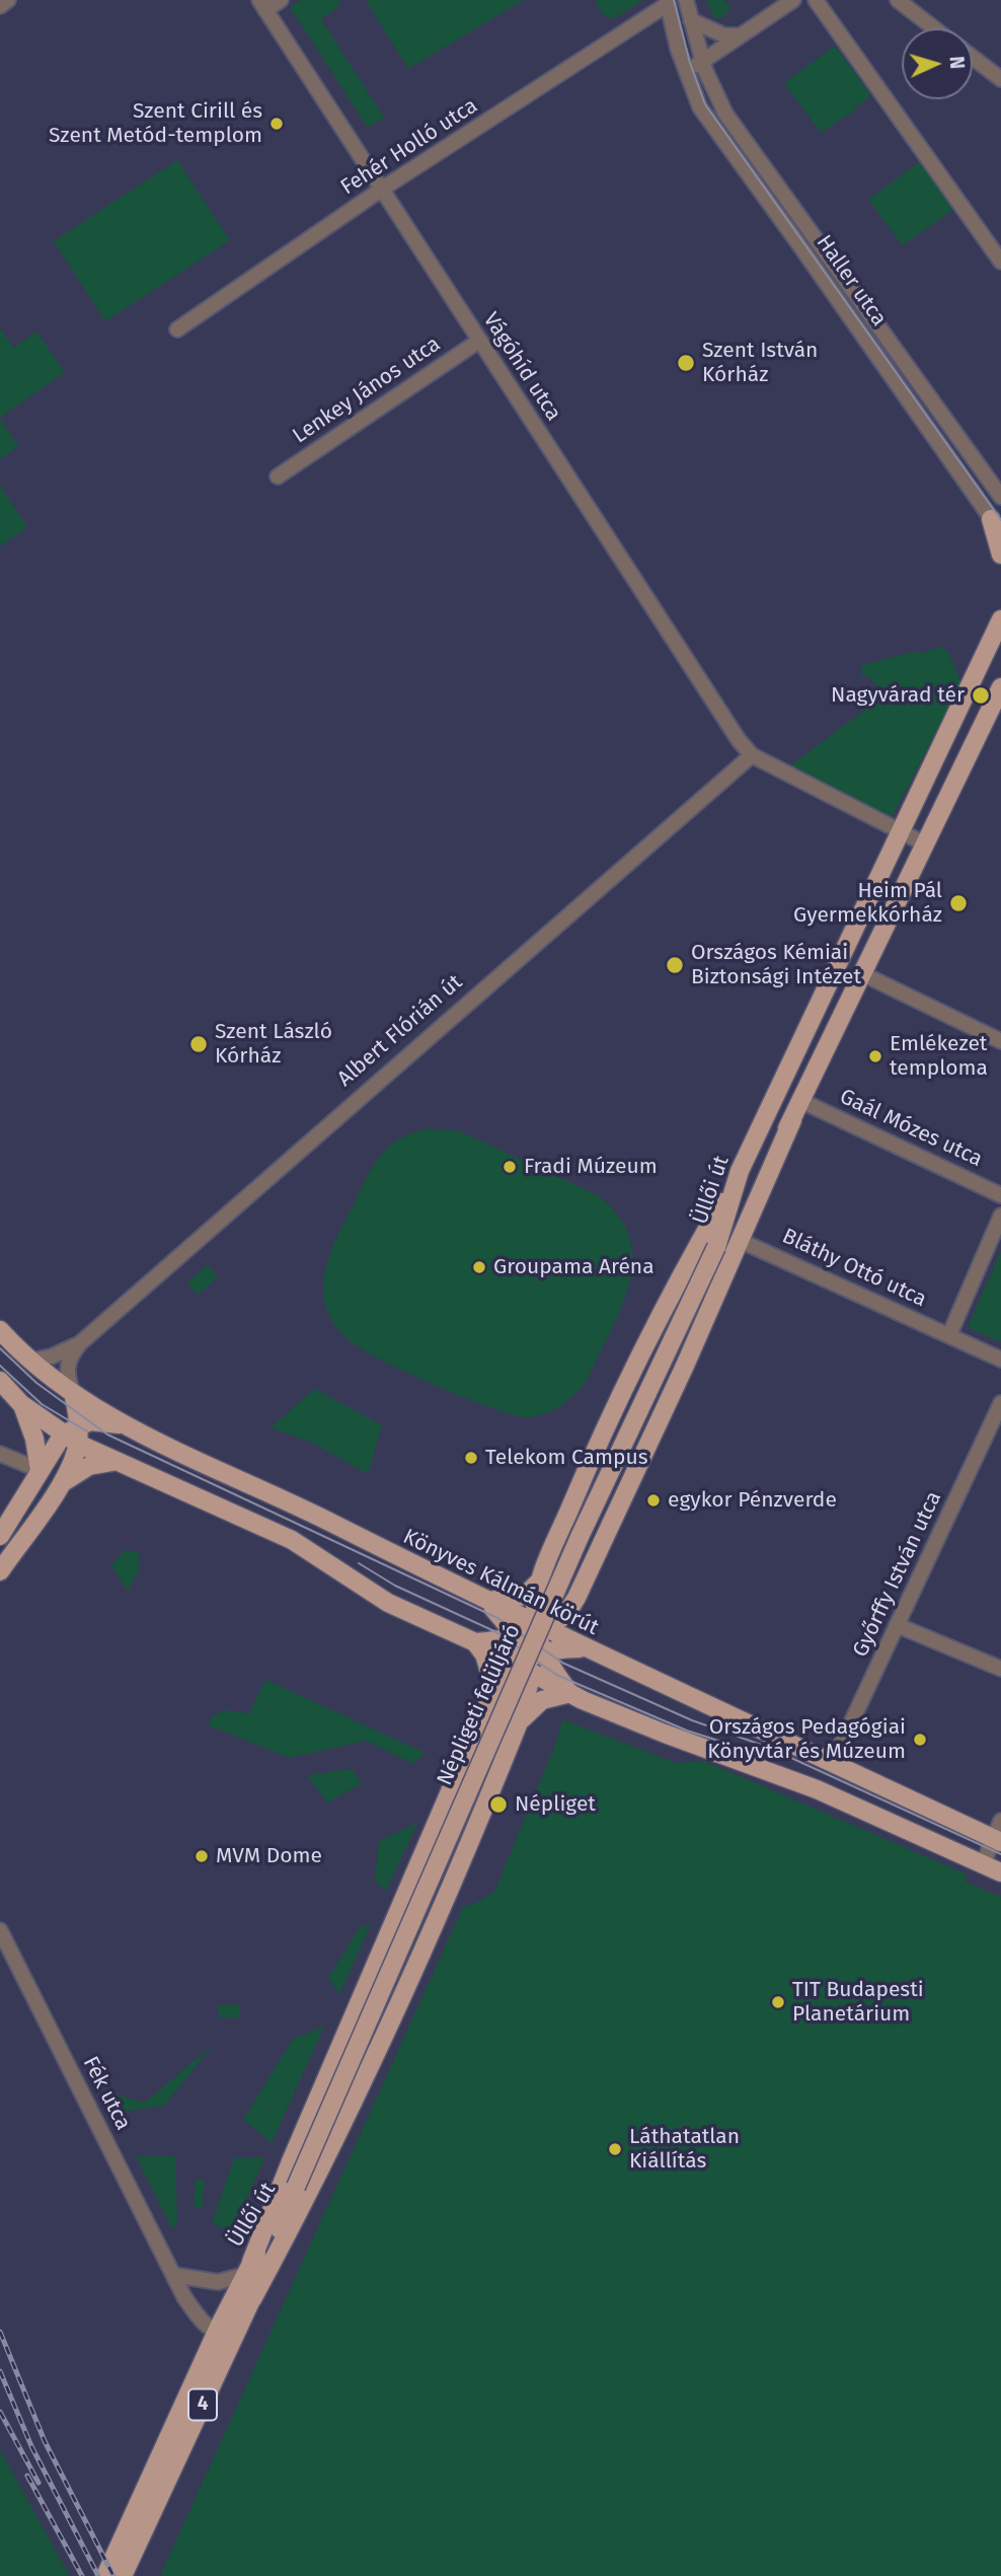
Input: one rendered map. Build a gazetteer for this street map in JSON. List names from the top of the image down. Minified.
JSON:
{"streets":{"main road":["Üllői út","Könyves Kálmán körút","Népligeti felüljáró","4"],"street":["Fehér Holló utca","Haller utca","Vágóhíd utca","Lenkey János utca","Albert Flórián út","Gaál Mózes utca","Bláthy Ottó utca","Győrffy István utca","Fék utca"]},"crossings":[["Fehér Holló utca","Haller utca"],["Fehér Holló utca","Vágóhíd utca"],["Vágóhíd utca","Lenkey János utca"],["Vágóhíd utca","Albert Flórián út"],["Albert Flórián út","Könyves Kálmán körút"],["Gaál Mózes utca","Üllői út"],["Üllői út","Népligeti felüljáró"],["Üllői út","Fék utca"],["Győrffy István utca","Könyves Kálmán körút"]],"places":["Szent Cirill és Szent Metód-templom","Szent István Kórház","Nagyvárad tér","Heim Pál Gyermekkórház","Országos Kémiai Biztonsági Intézet","Szent László Kórház","Emlékezet temploma","Fradi Múzeum","Groupama Aréna","Telekom Campus","egykor Pénzverde","Országos Pedagógiai Könyvtár és Múzeum","Népliget","MVM Dome","TIT Budapesti Planetárium","Láthatatlan Kiállítás"],"north":"right"}
